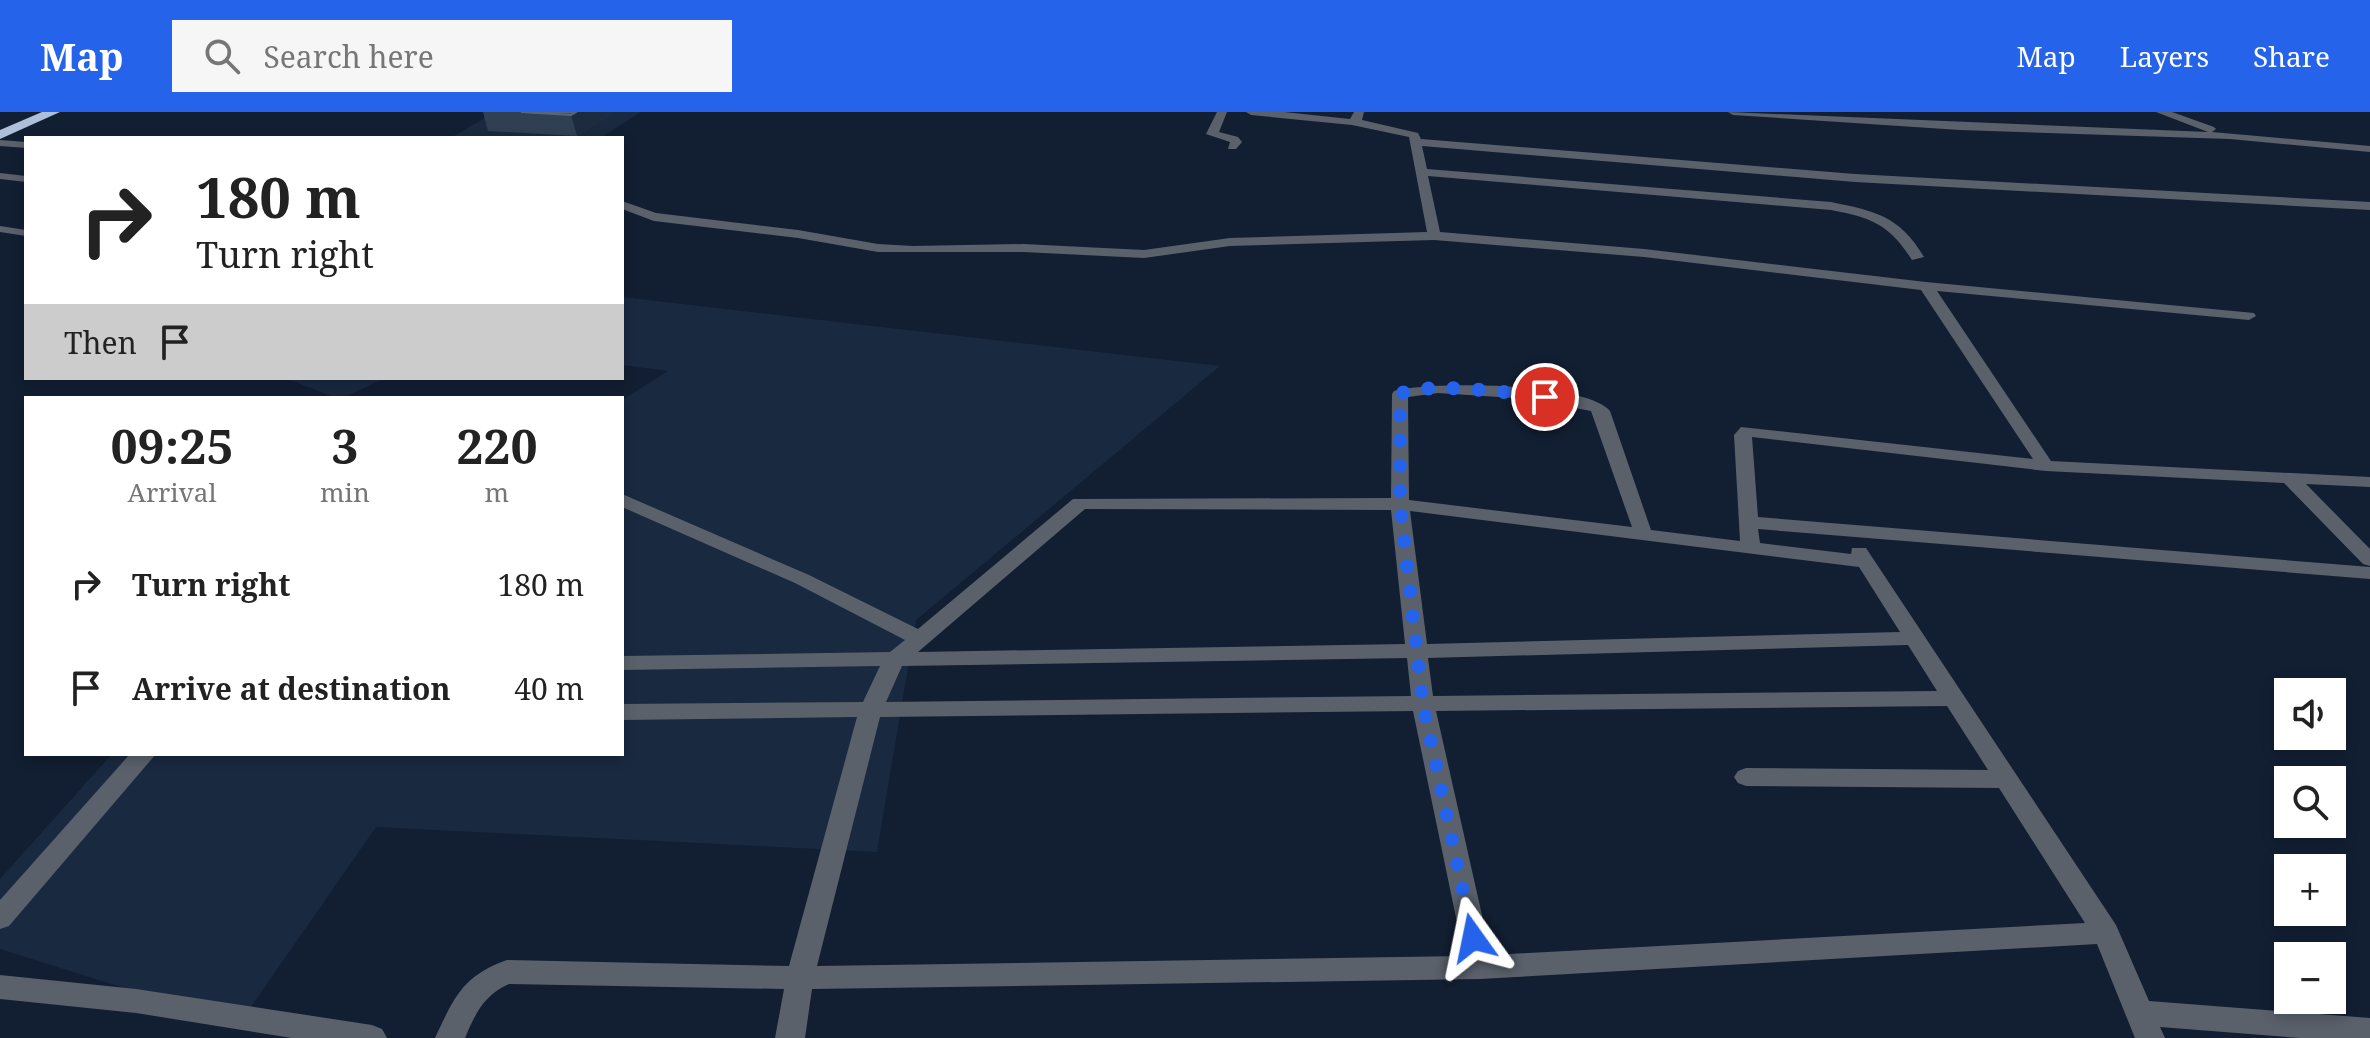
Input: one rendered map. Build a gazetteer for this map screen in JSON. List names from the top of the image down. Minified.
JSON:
{"page":{"header":"Map","search":"Search here","nav":["Map","Layers","Share"],"turn":["180 m","Turn right"],"then":"Then","eta":["09:25","Arrival","3","min","220","m"],"list":[{"name":"Turn right","value":"180 m"},{"name":"Arrive at destination","value":"40 m"}],"map_buttons":["+","−"]}}
